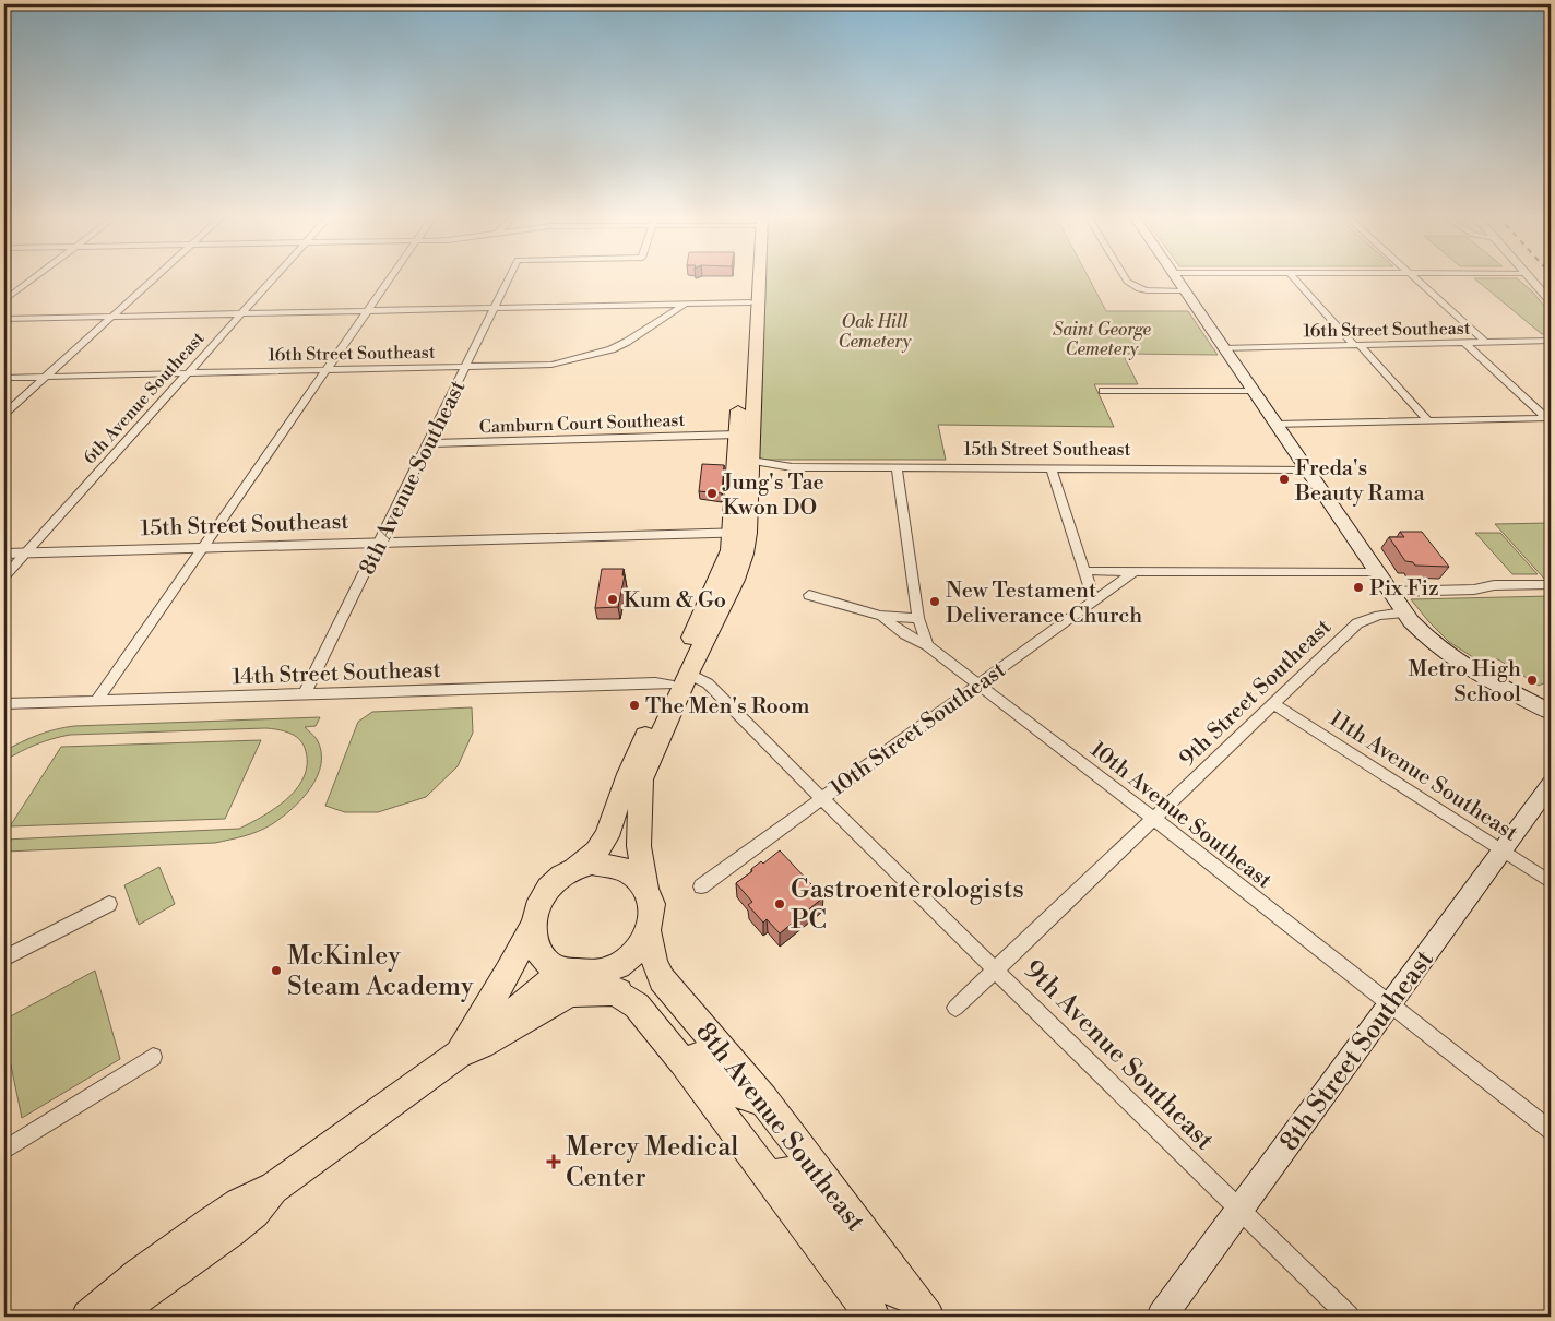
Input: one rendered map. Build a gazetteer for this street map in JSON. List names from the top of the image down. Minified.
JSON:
{"streets":{"main road":["8th Avenue Southeast","8th Street Southeast"],"street":["16th Street Southeast","6th Avenue Southeast","Camburn Court Southeast","15th Street Southeast","14th Street Southeast","9th Street Southeast","10th Street Southeast","11th Avenue Southeast","10th Avenue Southeast","9th Avenue Southeast"]},"crossings":[["16th Street Southeast","6th Avenue Southeast"],["16th Street Southeast","8th Avenue Southeast"],["6th Avenue Southeast","15th Street Southeast"],["Camburn Court Southeast","8th Avenue Southeast"],["15th Street Southeast","8th Avenue Southeast"],["8th Avenue Southeast","14th Street Southeast"],["9th Street Southeast","11th Avenue Southeast"],["9th Street Southeast","10th Avenue Southeast"],["9th Street Southeast","9th Avenue Southeast"],["10th Street Southeast","10th Avenue Southeast"],["10th Street Southeast","9th Avenue Southeast"],["11th Avenue Southeast","8th Street Southeast"],["10th Avenue Southeast","8th Street Southeast"],["8th Street Southeast","9th Avenue Southeast"]],"parks":["Oak Hill Cemetery","Saint George Cemetery"],"places":{"other":["Freda's Beauty Rama","Jung's Tae Kwon DO","Pix Fiz","Kum & Go","New Testament Deliverance Church","Metro High School","The Men's Room","Gastroenterologists PC","McKinley Steam Academy"],"health":["Mercy Medical Center"]}}
